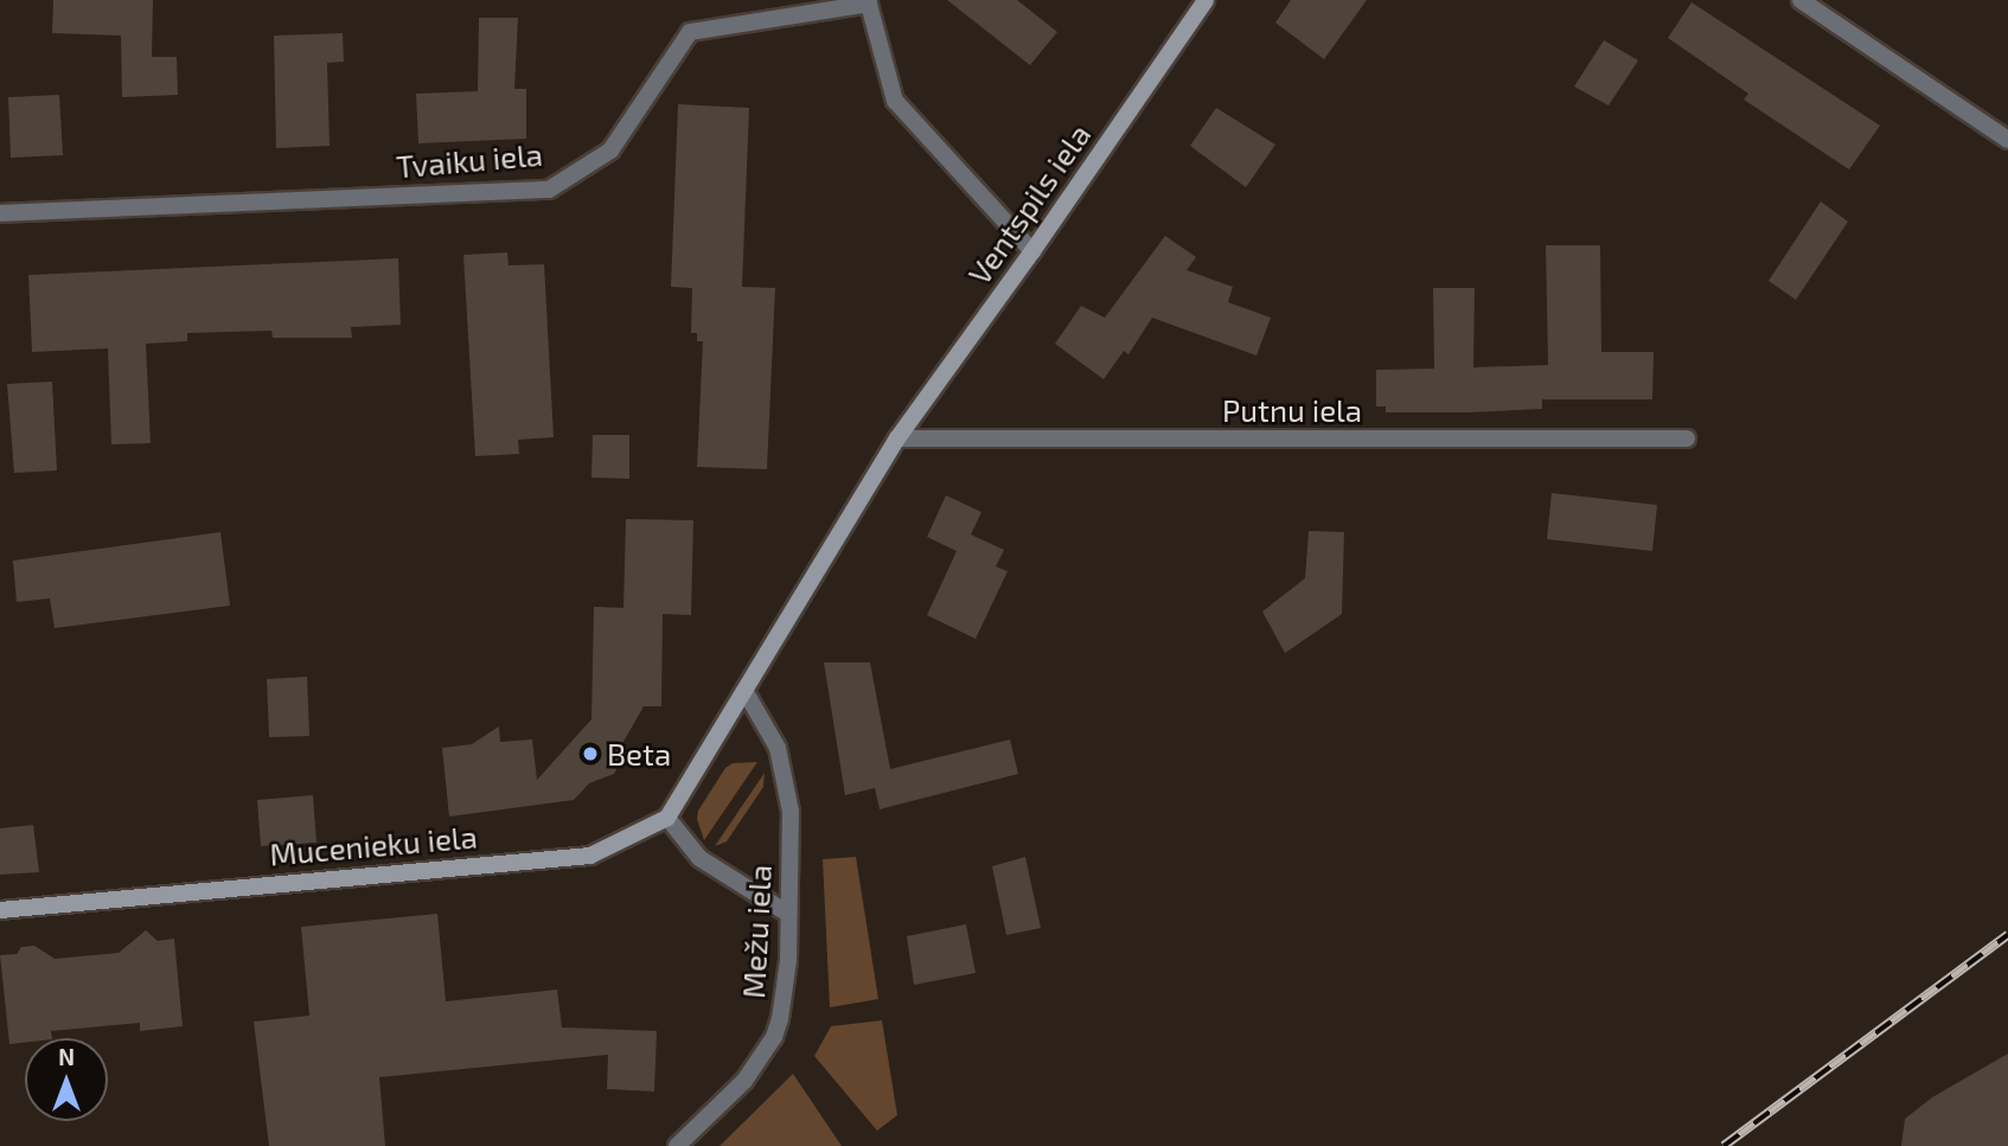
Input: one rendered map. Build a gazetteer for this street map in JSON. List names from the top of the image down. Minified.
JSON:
{"streets":{"street":["Tvaiku iela","Ventspils iela","Putnu iela","Mucenieku iela","Mežu iela"]},"crossings":[["Ventspils iela","Putnu iela"]],"places":["Beta"],"north":"top"}
